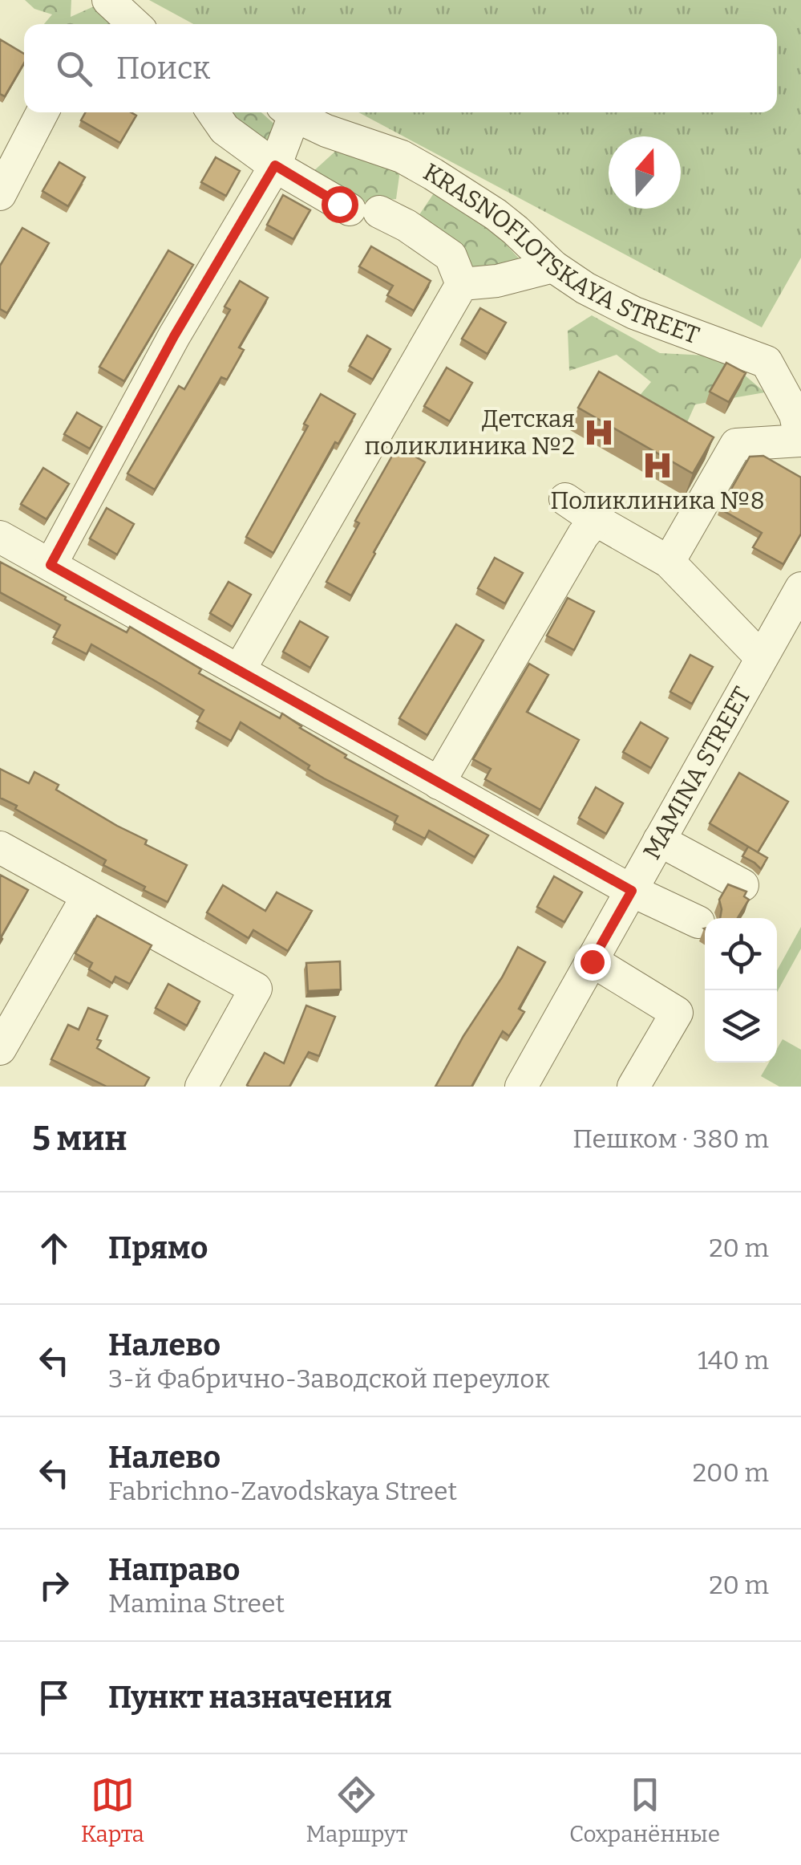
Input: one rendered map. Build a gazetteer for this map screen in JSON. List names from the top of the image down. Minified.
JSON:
{"streets":{"street":["KRASNOFLOTSKAYA STREET","MAMINA STREET"]},"places":{"hospital":["Детская поликлиника №2","Поликлиника №8"]},"north":"top","page":{"search":"Поиск","heading":["5 мин","Пешком · 380 m"],"list":[["Прямо","20 m"],["Налево","3-й Фабрично-Заводской переулок","140 m"],["Налево","Fabrichno-Zavodskaya Street","200 m"],["Направо","Mamina Street","20 m"],"Пункт назначения"],"nav":["Карта","Маршрут","Сохранённые"]}}
